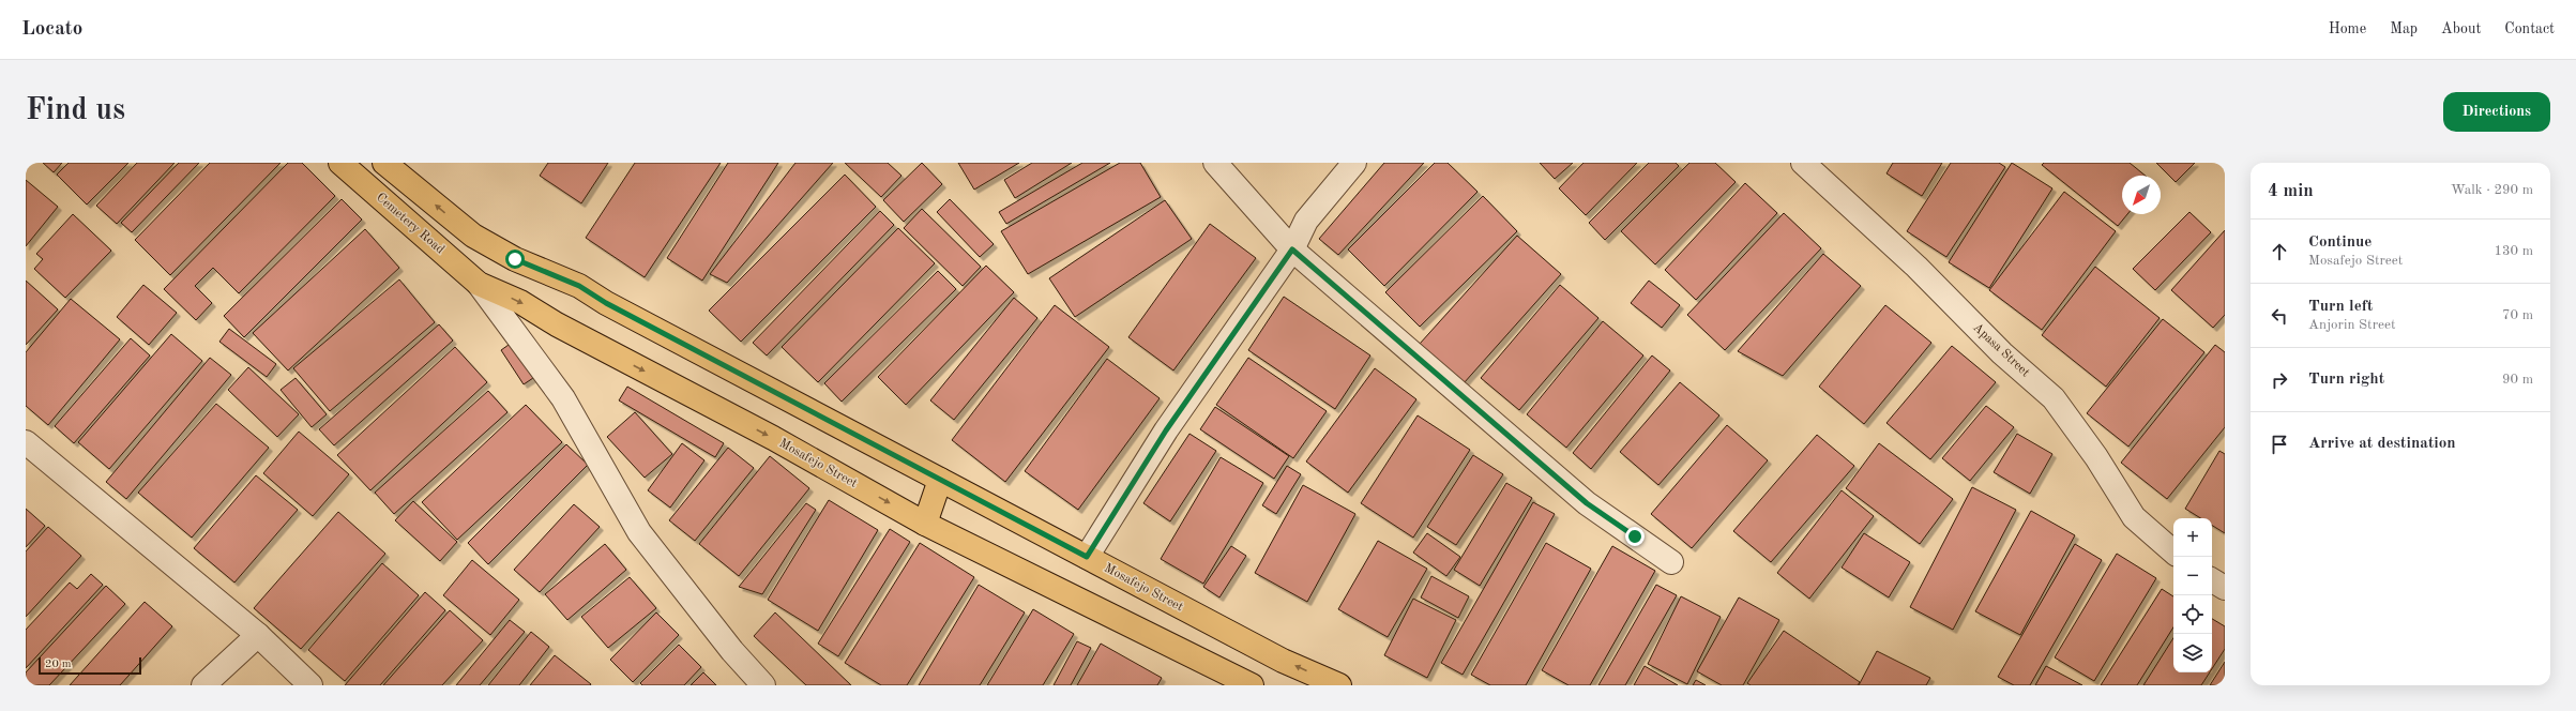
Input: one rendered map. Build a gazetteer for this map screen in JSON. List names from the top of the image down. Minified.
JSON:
{"streets":{"main road":["Cemetery Road","Mosafejo Street"],"street":["Apasa Street"]},"crossings":[["Cemetery Road","Mosafejo Street"]],"scale_bar":"20 m","north":"bottom left","page":{"header":"Locato","nav":["Home","Map","About","Contact"],"buttons":"Directions","title":"Find us","heading":["4 min","Walk · 290 m"],"list":[["Continue","Mosafejo Street","130 m"],["Turn left","Anjorin Street","70 m"],["Turn right","90 m"],"Arrive at destination"],"map_buttons":["+","−"],"scale":"20 m"}}
